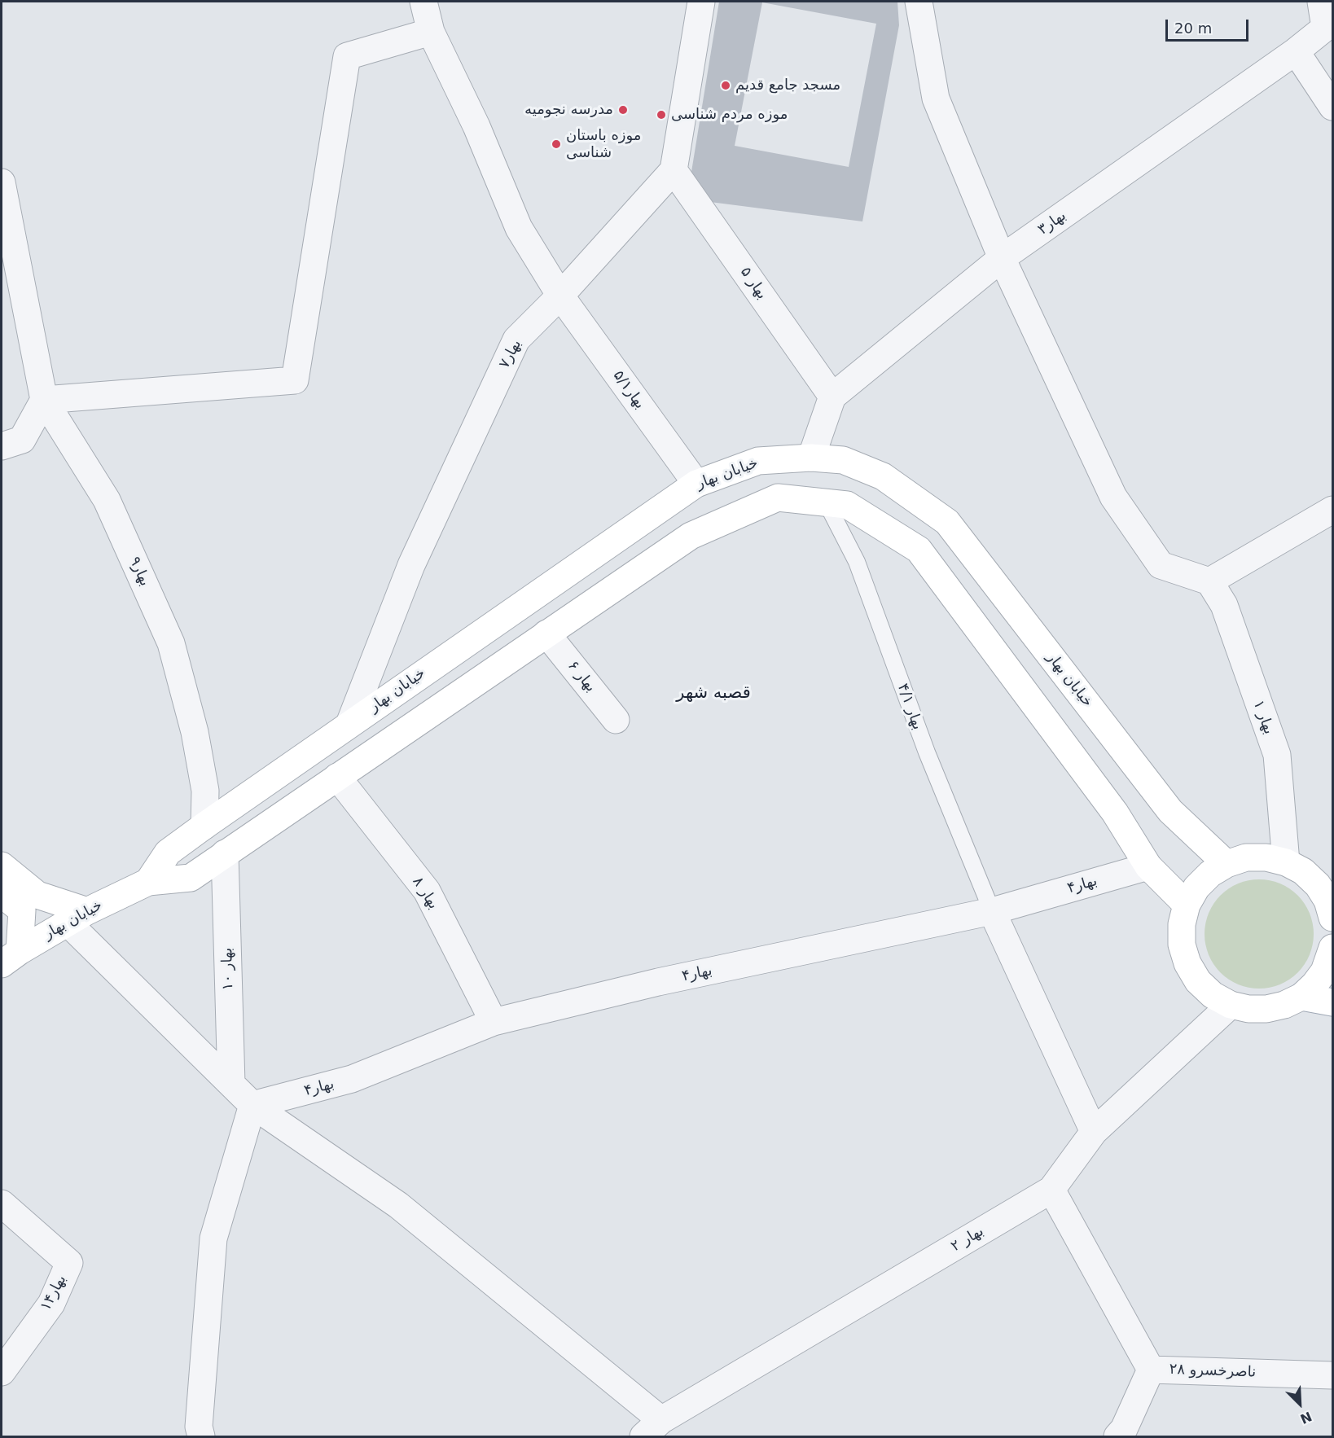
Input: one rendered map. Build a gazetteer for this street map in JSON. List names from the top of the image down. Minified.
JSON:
{"streets":{"main road":["خیابان بهار"],"street":["بهار۳","بهار ۵","بهار۷","بهار۵/۱","بهار۹","بهار ۶","بهار ۱","بهار۴","بهار ۸","بهار ۱۰","بهار ۲","بهار۱۴","ناصرخسرو ۲۸"],"lane":["بهار ۴/۱"]},"crossings":[["بهار۳","بهار ۵"],["بهار ۵","بهار۷"],["بهار۷","بهار۵/۱"],["بهار۷","خیابان بهار"],["بهار۵/۱","خیابان بهار"],["خیابان بهار","بهار۹"],["خیابان بهار","بهار ۶"],["خیابان بهار","بهار ۴/۱"],["خیابان بهار","بهار۴"],["خیابان بهار","بهار ۸"],["خیابان بهار","بهار ۱۰"],["بهار ۴/۱","بهار۴"],["بهار۴","بهار ۸"]],"districts":["قصبه شهر"],"places":["مسجد جامع قدیم","مدرسه نجومیه","موزه مردم شناسی","موزه باستان شناسی"],"scale_bar":"20 m","north":"bottom right"}
